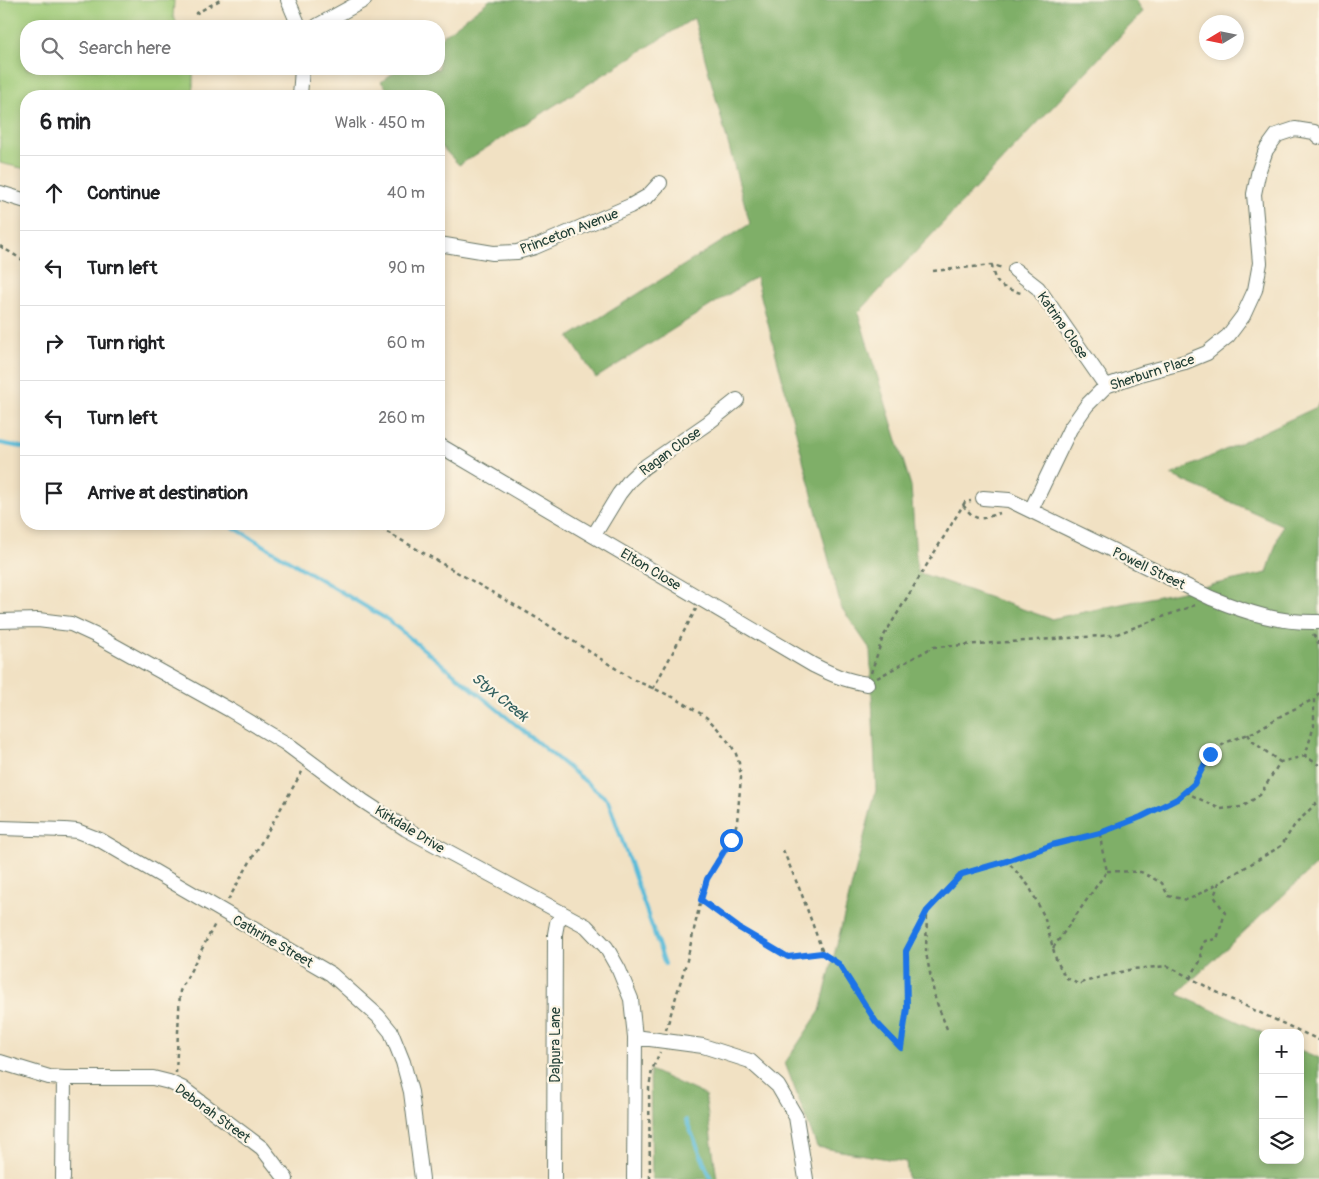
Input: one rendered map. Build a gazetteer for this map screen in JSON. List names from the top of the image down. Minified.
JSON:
{"streets":{"street":["Princeton Avenue","Katrina Close","Sherburn Place","Ragan Close","Powell Street","Elton Close","Kirkdale Drive","Cathrine Street","Dalpura Lane","Deborah Street"]},"crossings":[["Katrina Close","Sherburn Place"],["Sherburn Place","Powell Street"],["Ragan Close","Elton Close"],["Kirkdale Drive","Dalpura Lane"]],"water":["Styx Creek"],"north":"left","page":{"search":"Search here","heading":["6 min","Walk · 450 m"],"list":[["Continue","40 m"],["Turn left","90 m"],["Turn right","60 m"],["Turn left","260 m"],"Arrive at destination"],"map_buttons":["+","−"]}}
